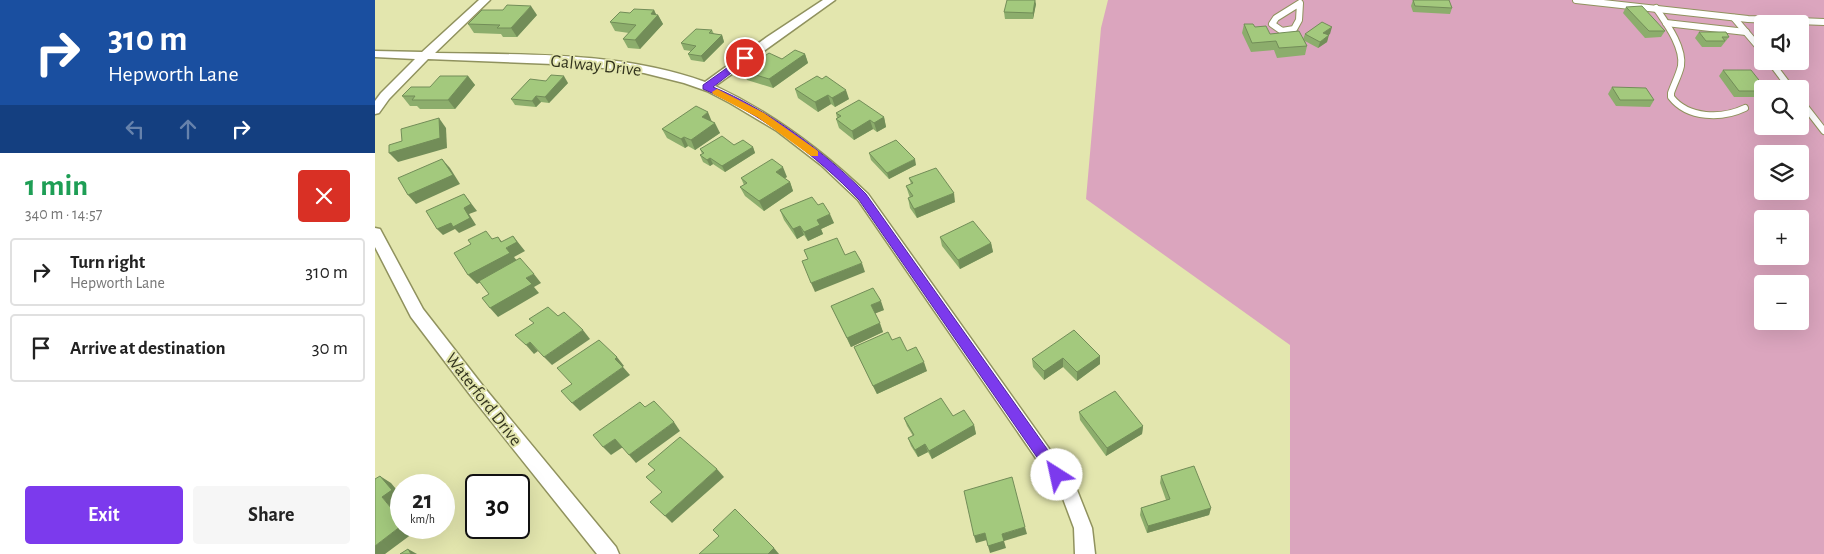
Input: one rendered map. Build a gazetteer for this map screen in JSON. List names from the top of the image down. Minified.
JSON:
{"streets":{"street":["Galway Drive","Waterford Drive"]},"page":{"turn":["310 m","Hepworth Lane"],"map_buttons":["+","−"],"heading":["1 min","340 m · 14:57"],"list":[{"name":"Turn right","note":"Hepworth Lane","value":"310 m"},{"name":"Arrive at destination","value":"30 m"}],"speed":"21 km/h","limit":"30","buttons":["Exit","Share"]}}
